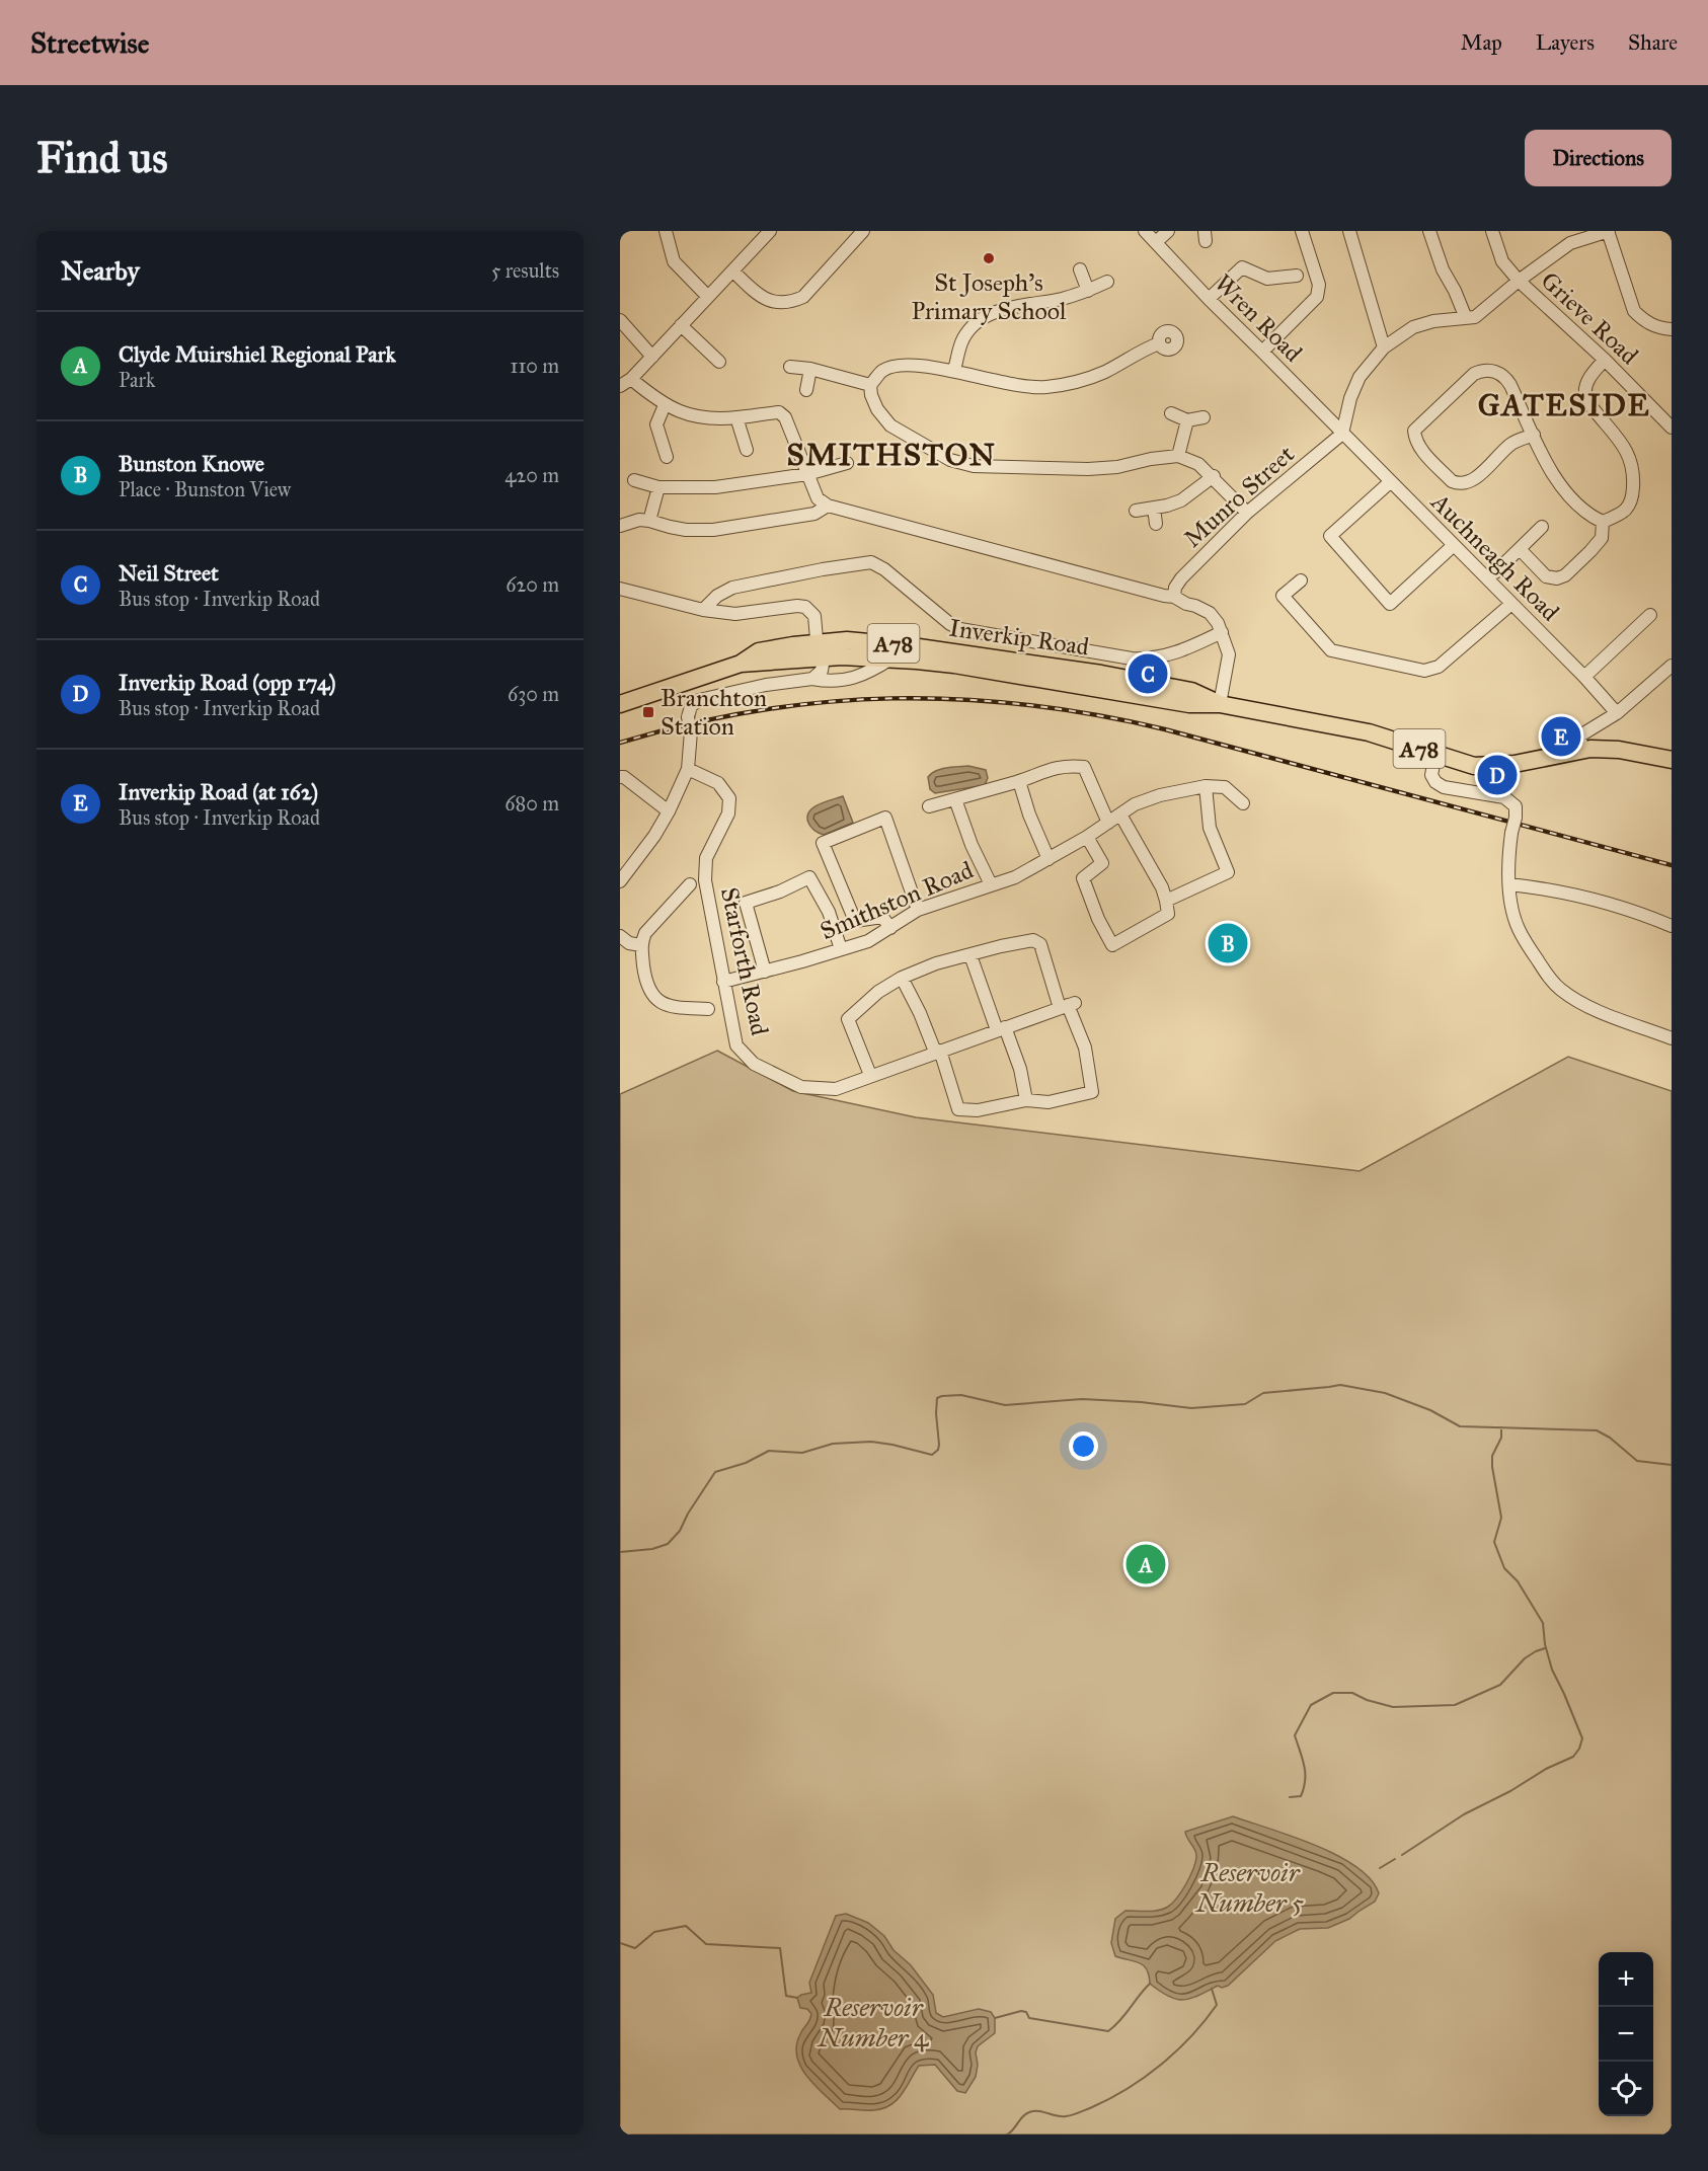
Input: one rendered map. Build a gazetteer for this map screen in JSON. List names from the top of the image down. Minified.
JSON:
{"streets":{"highway":["Inverkip Road","A78"],"street":["Wren Road","Grieve Road","Munro Street","Auchneagh Road","Smithston Road","Starforth Road"]},"crossings":[["Wren Road","Munro Street"],["Wren Road","Auchneagh Road"],["Munro Street","Auchneagh Road"],["Smithston Road","Starforth Road"]],"districts":["GATESIDE","SMITHSTON"],"water":["Reservoir Number 5","Reservoir Number 4"],"places":{"other":["St Joseph's Primary School"],"transit":["Branchton Station"]},"page":{"header":"Streetwise","nav":["Map","Layers","Share"],"buttons":"Directions","title":"Find us","heading":["Nearby","5 results"],"list":[{"mark":"A","name":"Clyde Muirshiel Regional Park","note":"Park","value":"110 m"},{"mark":"B","name":"Bunston Knowe","note":"Place · Bunston View","value":"420 m"},{"mark":"C","name":"Neil Street","note":"Bus stop · Inverkip Road","value":"620 m"},{"mark":"D","name":"Inverkip Road (opp 174)","note":"Bus stop · Inverkip Road","value":"630 m"},{"mark":"E","name":"Inverkip Road (at 162)","note":"Bus stop · Inverkip Road","value":"680 m"}],"pins":["C","E","D","B","A"],"map_buttons":["+","−"]}}
